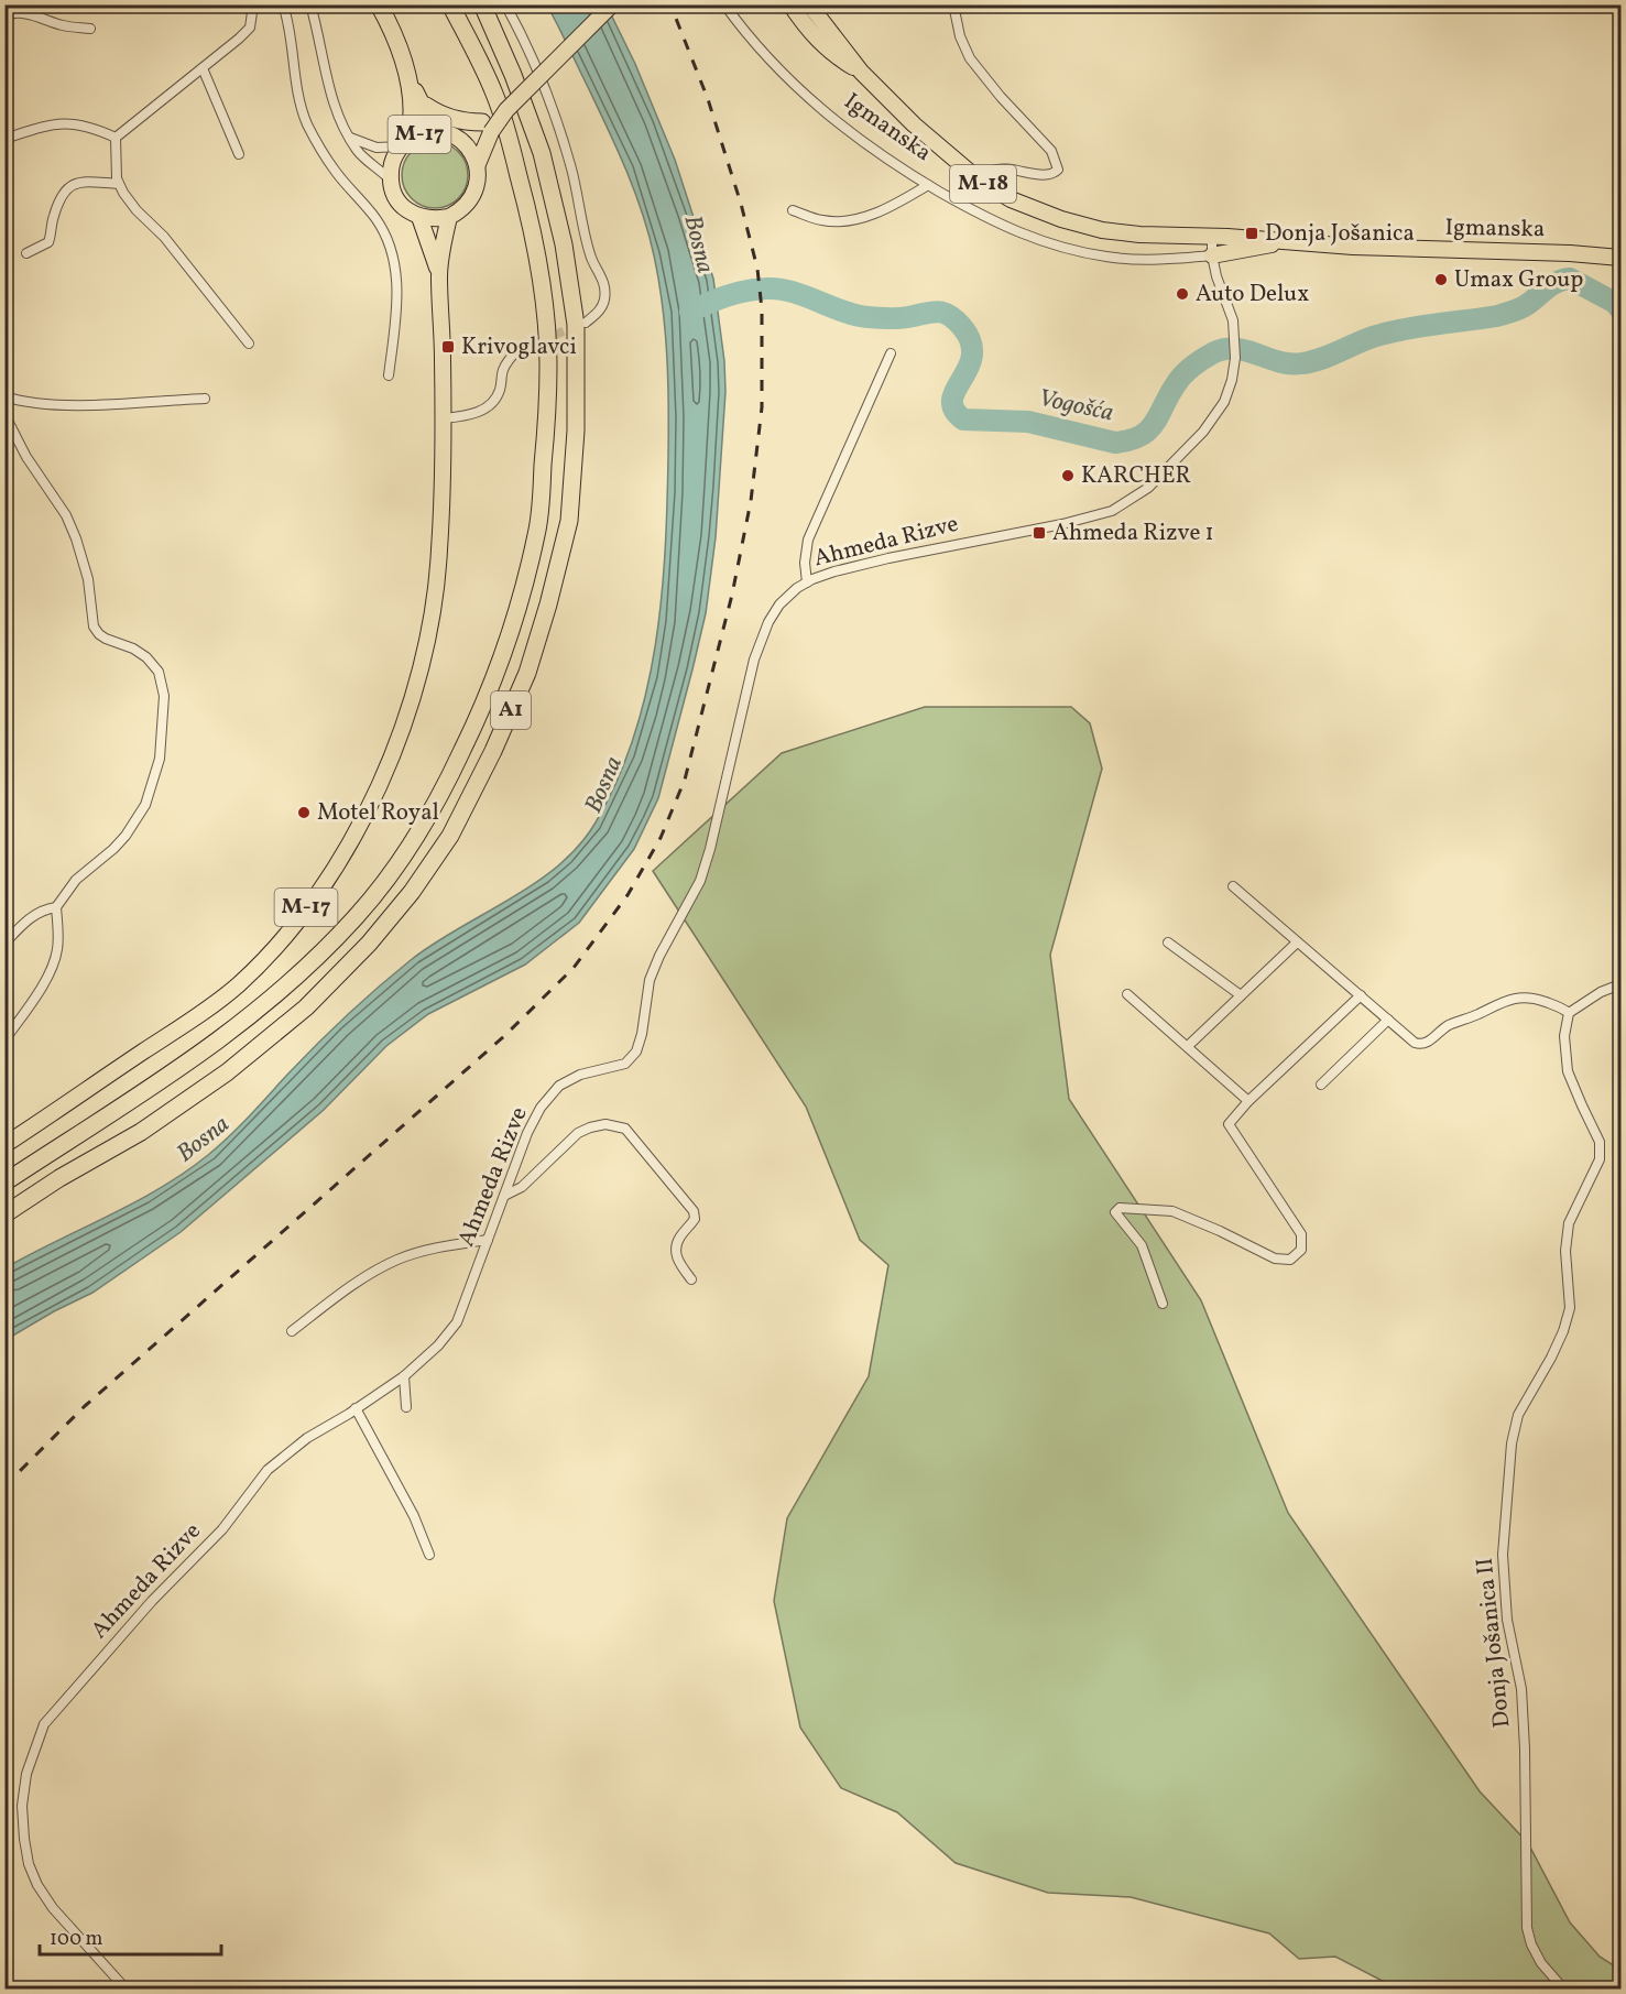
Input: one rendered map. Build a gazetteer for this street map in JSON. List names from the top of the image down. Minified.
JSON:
{"streets":{"highway":["A1"],"main road":["Igmanska","M-17","M-18"],"street":["Ahmeda Rizve","Donja Jošanica II"]},"crossings":[["Igmanska","M-18"],["Igmanska","Ahmeda Rizve"],["M-18","Ahmeda Rizve"]],"water":["Bosna","Vogošća"],"places":{"transit":["Donja Jošanica","Krivoglavci","Ahmeda Rizve 1"],"other":["Umax Group","Auto Delux","KARCHER","Motel Royal"]},"scale_bar":"100 m"}
